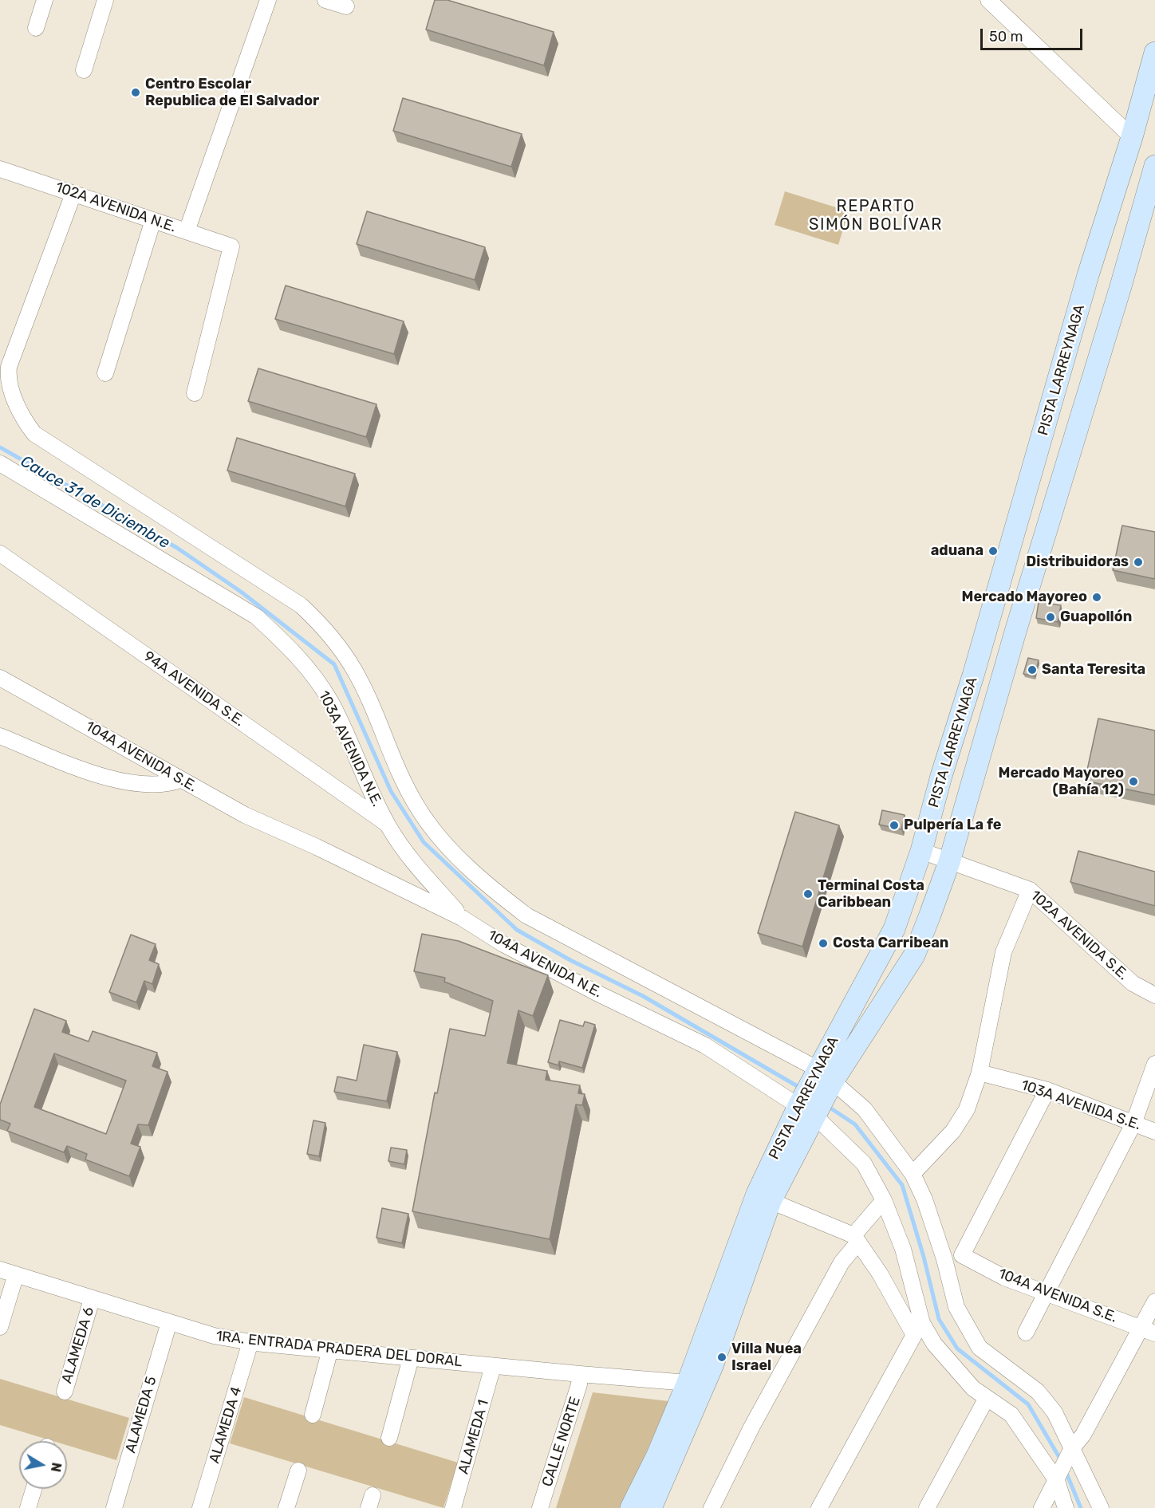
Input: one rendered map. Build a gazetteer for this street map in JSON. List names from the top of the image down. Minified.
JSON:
{"streets":{"main road":["PISTA LARREYNAGA"],"street":["102A AVENIDA N.E.","94A AVENIDA S.E.","103A AVENIDA N.E.","104A AVENIDA S.E.","102A AVENIDA S.E.","104A AVENIDA N.E.","103A AVENIDA S.E.","ALAMEDA 6","1RA. ENTRADA PRADERA DEL DORAL","ALAMEDA 5","ALAMEDA 4","ALAMEDA 1","CALLE NORTE"]},"crossings":[["PISTA LARREYNAGA","102A AVENIDA S.E."],["PISTA LARREYNAGA","104A AVENIDA N.E."],["PISTA LARREYNAGA","1RA. ENTRADA PRADERA DEL DORAL"],["94A AVENIDA S.E.","103A AVENIDA N.E."],["103A AVENIDA N.E.","104A AVENIDA N.E."],["104A AVENIDA S.E.","104A AVENIDA N.E."],["104A AVENIDA S.E.","103A AVENIDA S.E."],["ALAMEDA 6","1RA. ENTRADA PRADERA DEL DORAL"],["1RA. ENTRADA PRADERA DEL DORAL","ALAMEDA 5"],["1RA. ENTRADA PRADERA DEL DORAL","ALAMEDA 4"],["1RA. ENTRADA PRADERA DEL DORAL","ALAMEDA 1"],["1RA. ENTRADA PRADERA DEL DORAL","CALLE NORTE"]],"districts":["REPARTO SIMÓN BOLÍVAR"],"water":["Cauce 31 de Diciembre"],"places":["Centro Escolar Republica de El Salvador","aduana","Distribuidoras","Mercado Mayoreo","Guapollón","Santa Teresita","Mercado Mayoreo (Bahía 12)","Pulpería La fe","Terminal Costa Caribbean","Costa Carribean","Villa Nuea Israel"],"scale_bar":"50 m","north":"right"}
